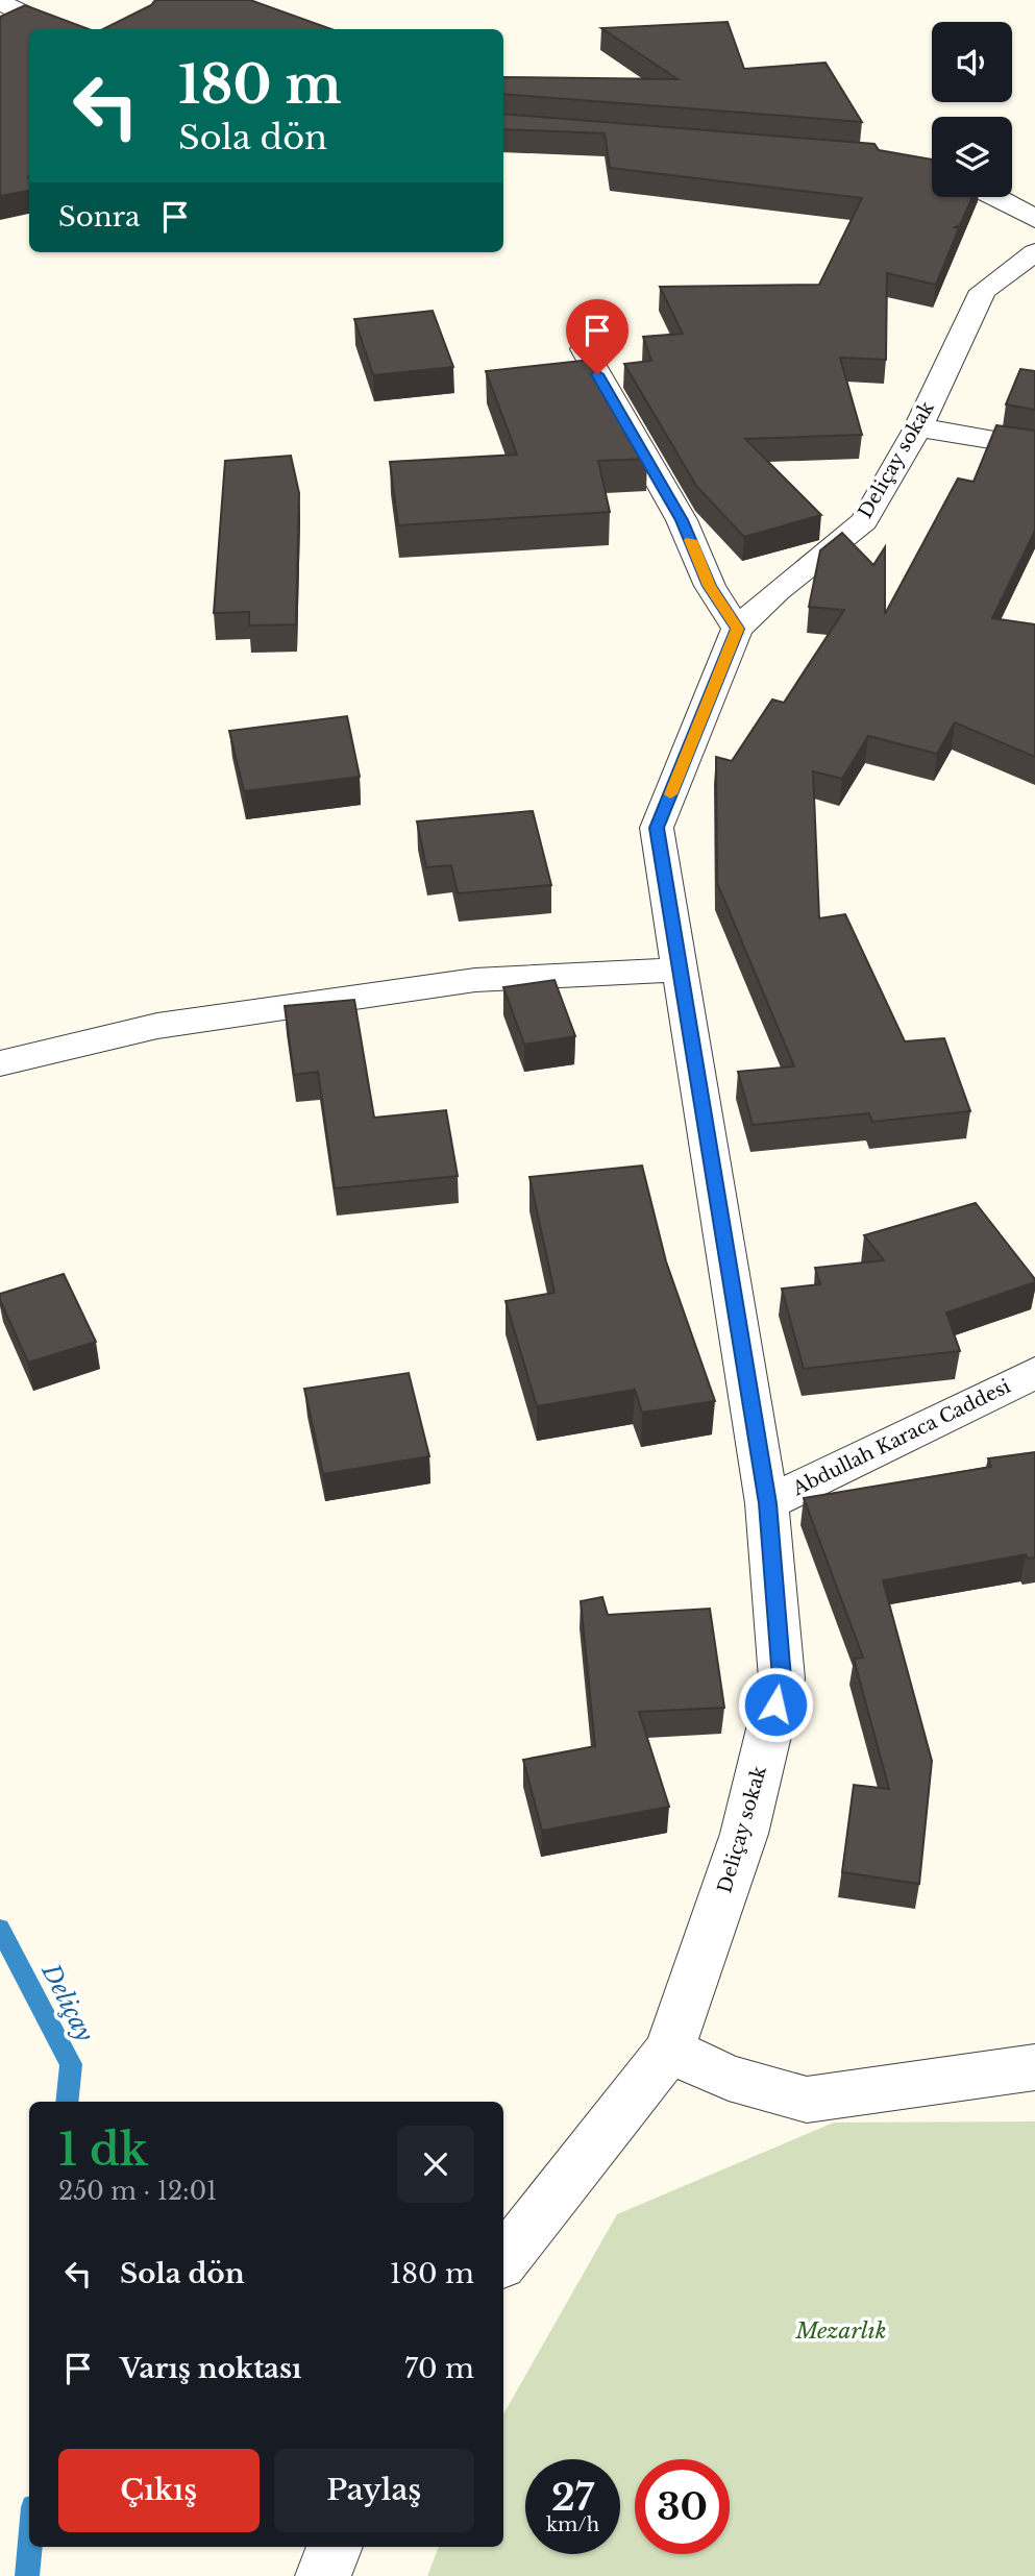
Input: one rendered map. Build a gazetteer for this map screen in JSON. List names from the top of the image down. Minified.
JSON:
{"streets":{"street":["Deliçay sokak","Abdullah Karaca Caddesi"]},"crossings":[["Deliçay sokak","Abdullah Karaca Caddesi"]],"water":["Deliçay"],"parks":["Mezarlık"],"page":{"turn":["180 m","Sola dön"],"then":"Sonra","heading":["1 dk","250 m · 12:01"],"list":[{"name":"Sola dön","value":"180 m"},{"name":"Varış noktası","value":"70 m"}],"buttons":["Çıkış","Paylaş"],"speed":"27 km/h","limit":"30"}}
